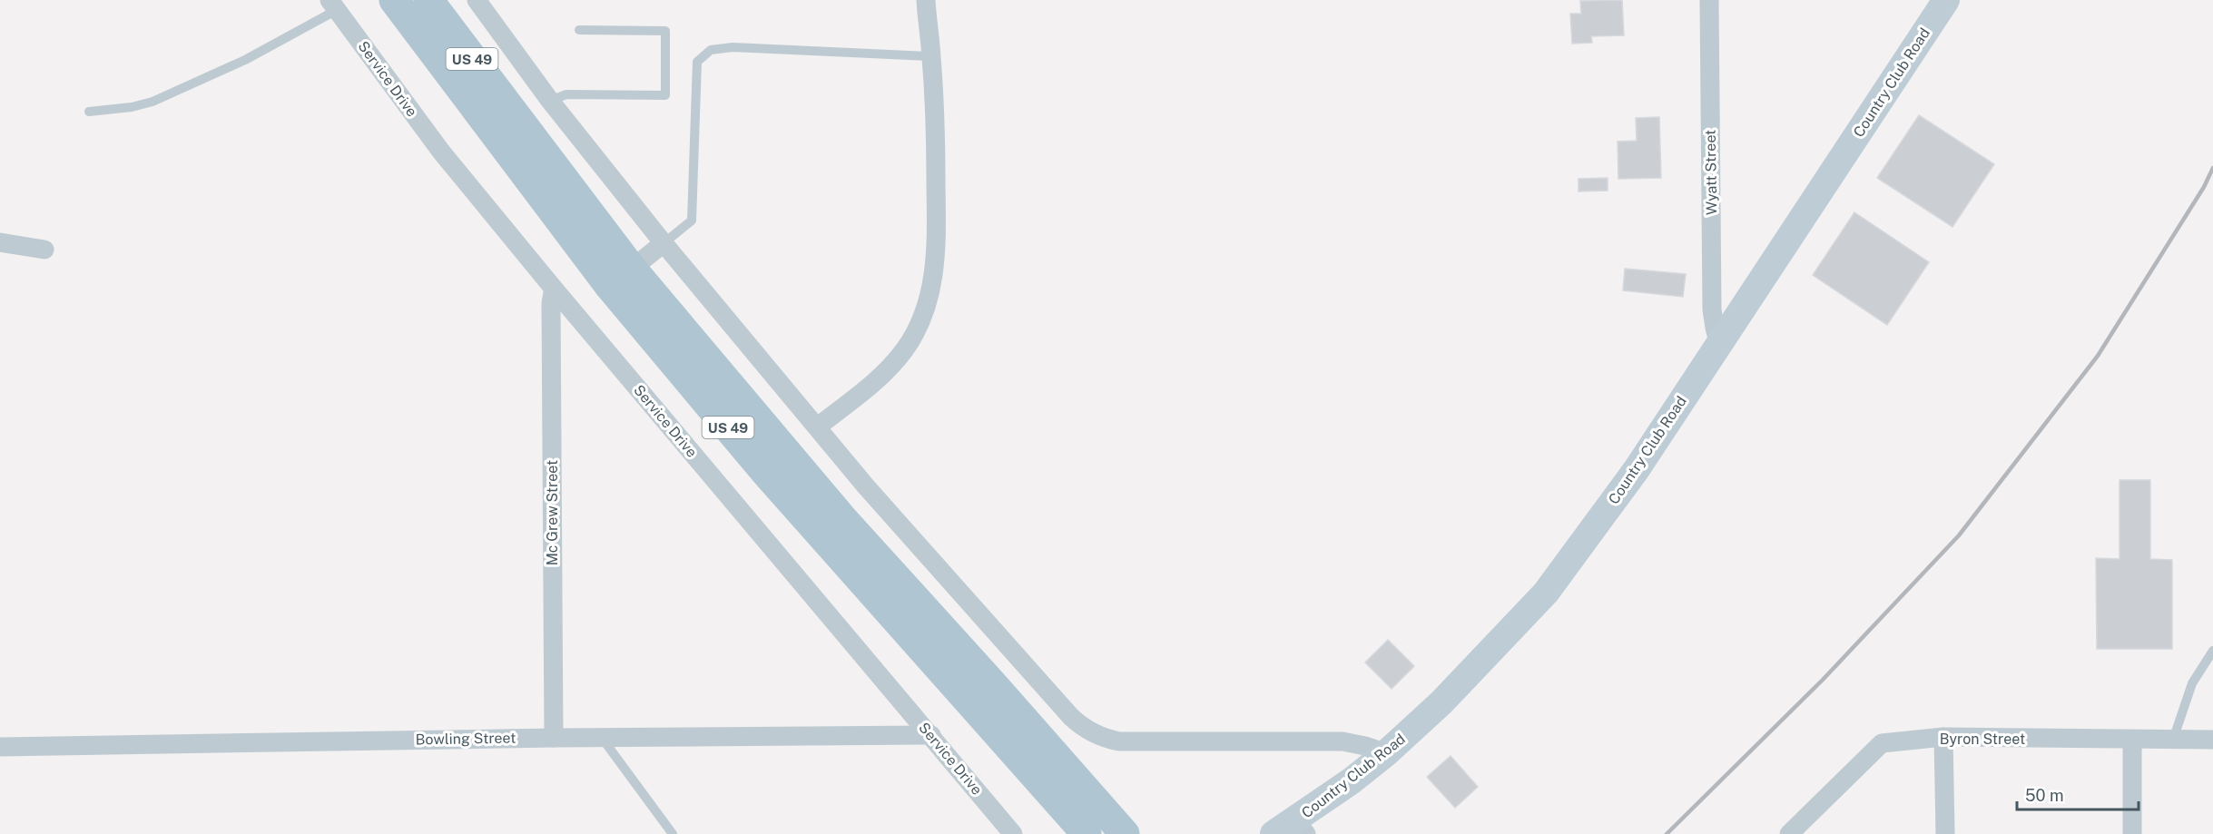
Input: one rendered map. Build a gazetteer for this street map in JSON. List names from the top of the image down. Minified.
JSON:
{"streets":{"main road":["US 49"],"street":["Service Drive","Country Club Road","Wyatt Street","Mc Grew Street","Bowling Street","Byron Street"]},"crossings":[["Service Drive","Mc Grew Street"],["Service Drive","Bowling Street"],["Country Club Road","Wyatt Street"],["Mc Grew Street","Bowling Street"]],"scale_bar":"50 m"}
